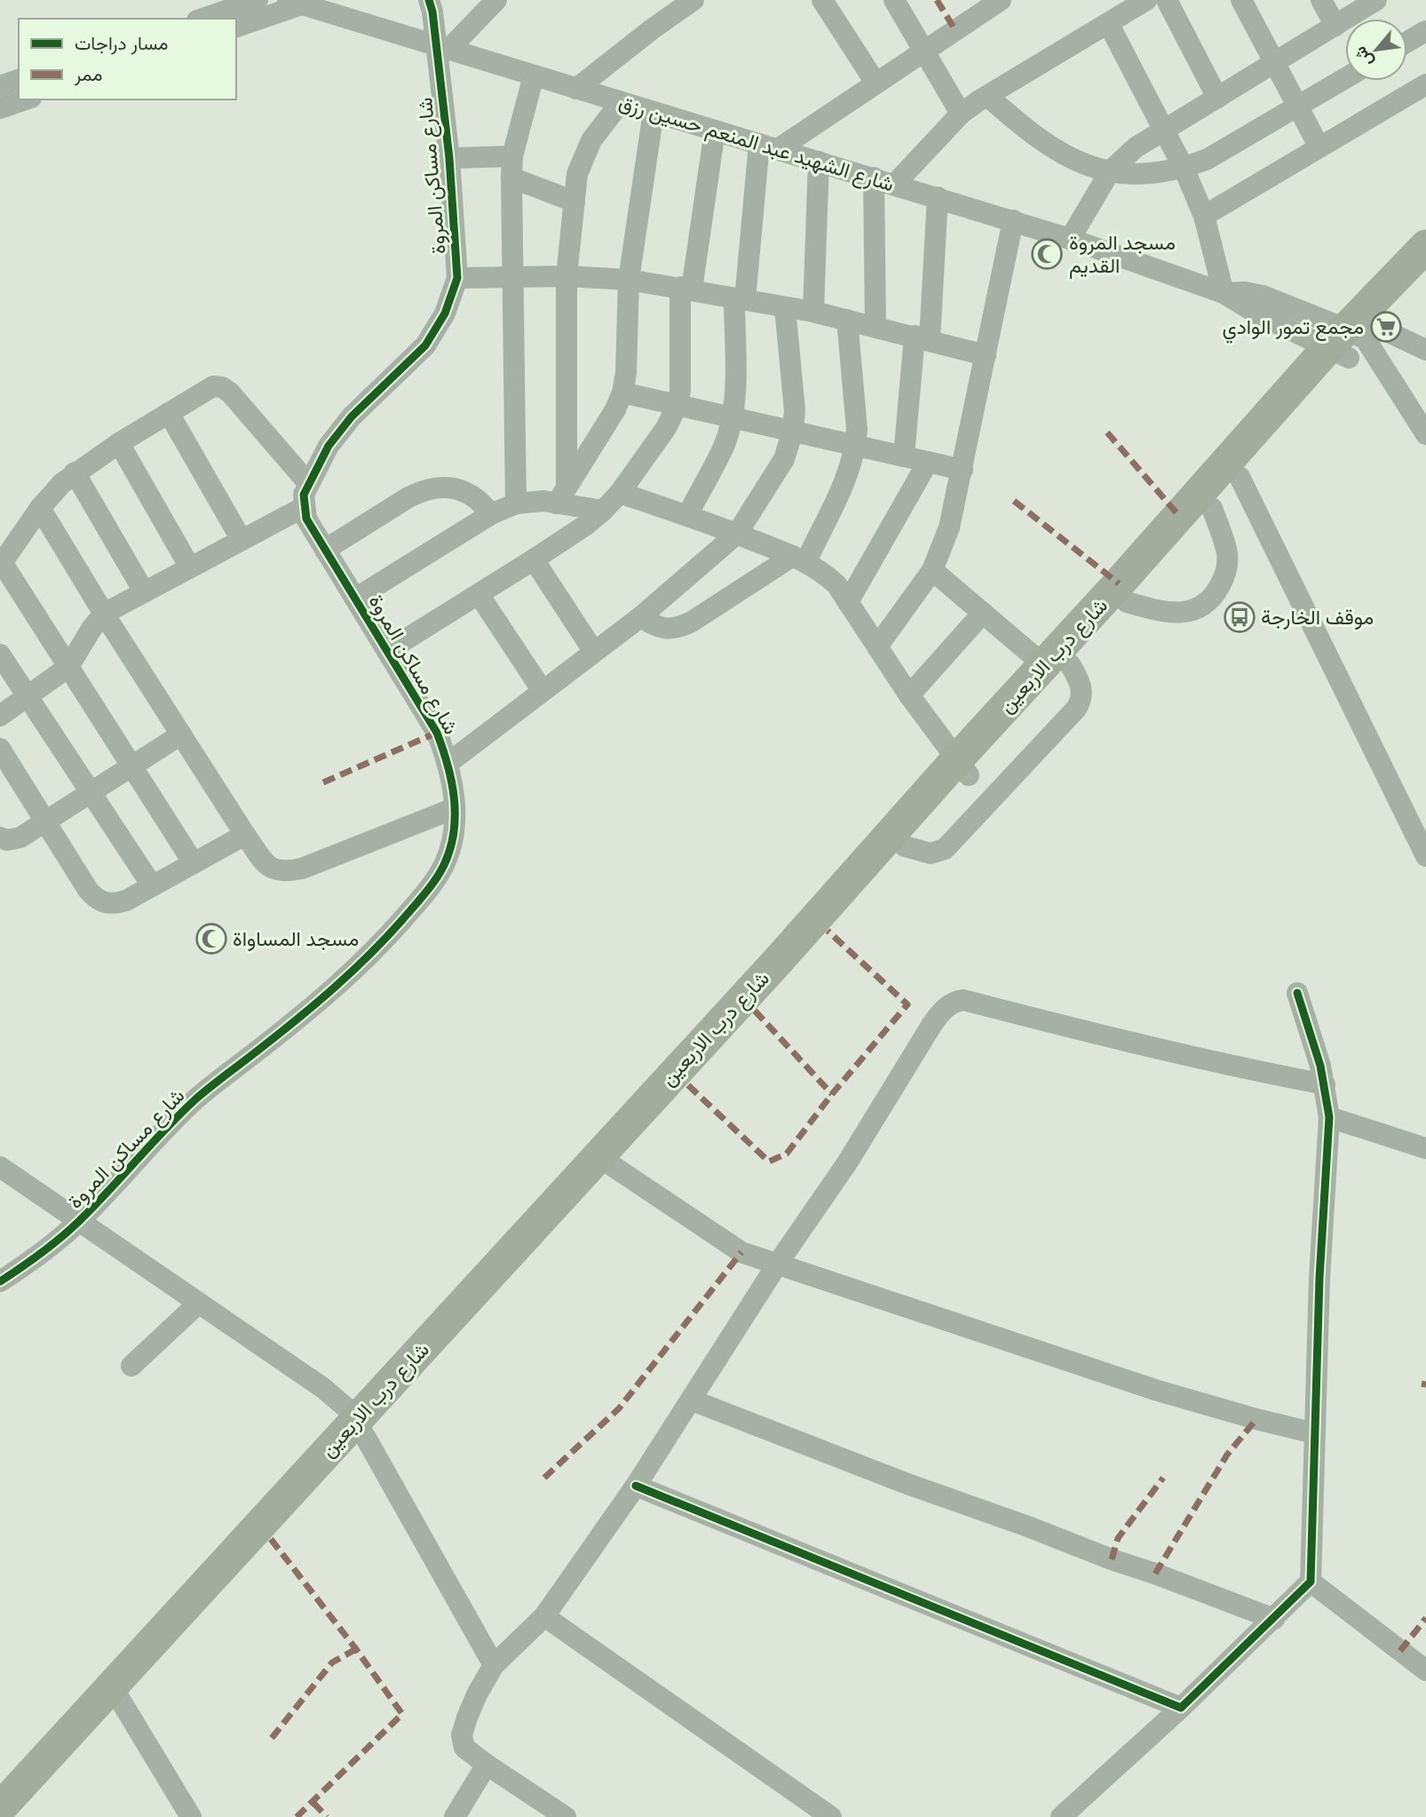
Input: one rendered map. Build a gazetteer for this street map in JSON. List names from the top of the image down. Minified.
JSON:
{"streets":{"highway":["شارع درب الاربعين"],"street":["شارع الشهيد عبد المنعم حسين رزق","شارع مساكن المروة"]},"crossings":[["شارع الشهيد عبد المنعم حسين رزق","شارع مساكن المروة"],["شارع الشهيد عبد المنعم حسين رزق","شارع درب الاربعين"]],"places":{"mosque":["مسجد المروة القديم","مسجد المساواة"],"supermarket":["مجمع تمور الوادي"],"bus stop":["موقف الخارجة"]},"legend":["مسار دراجات","ممر"],"north":"bottom left"}
